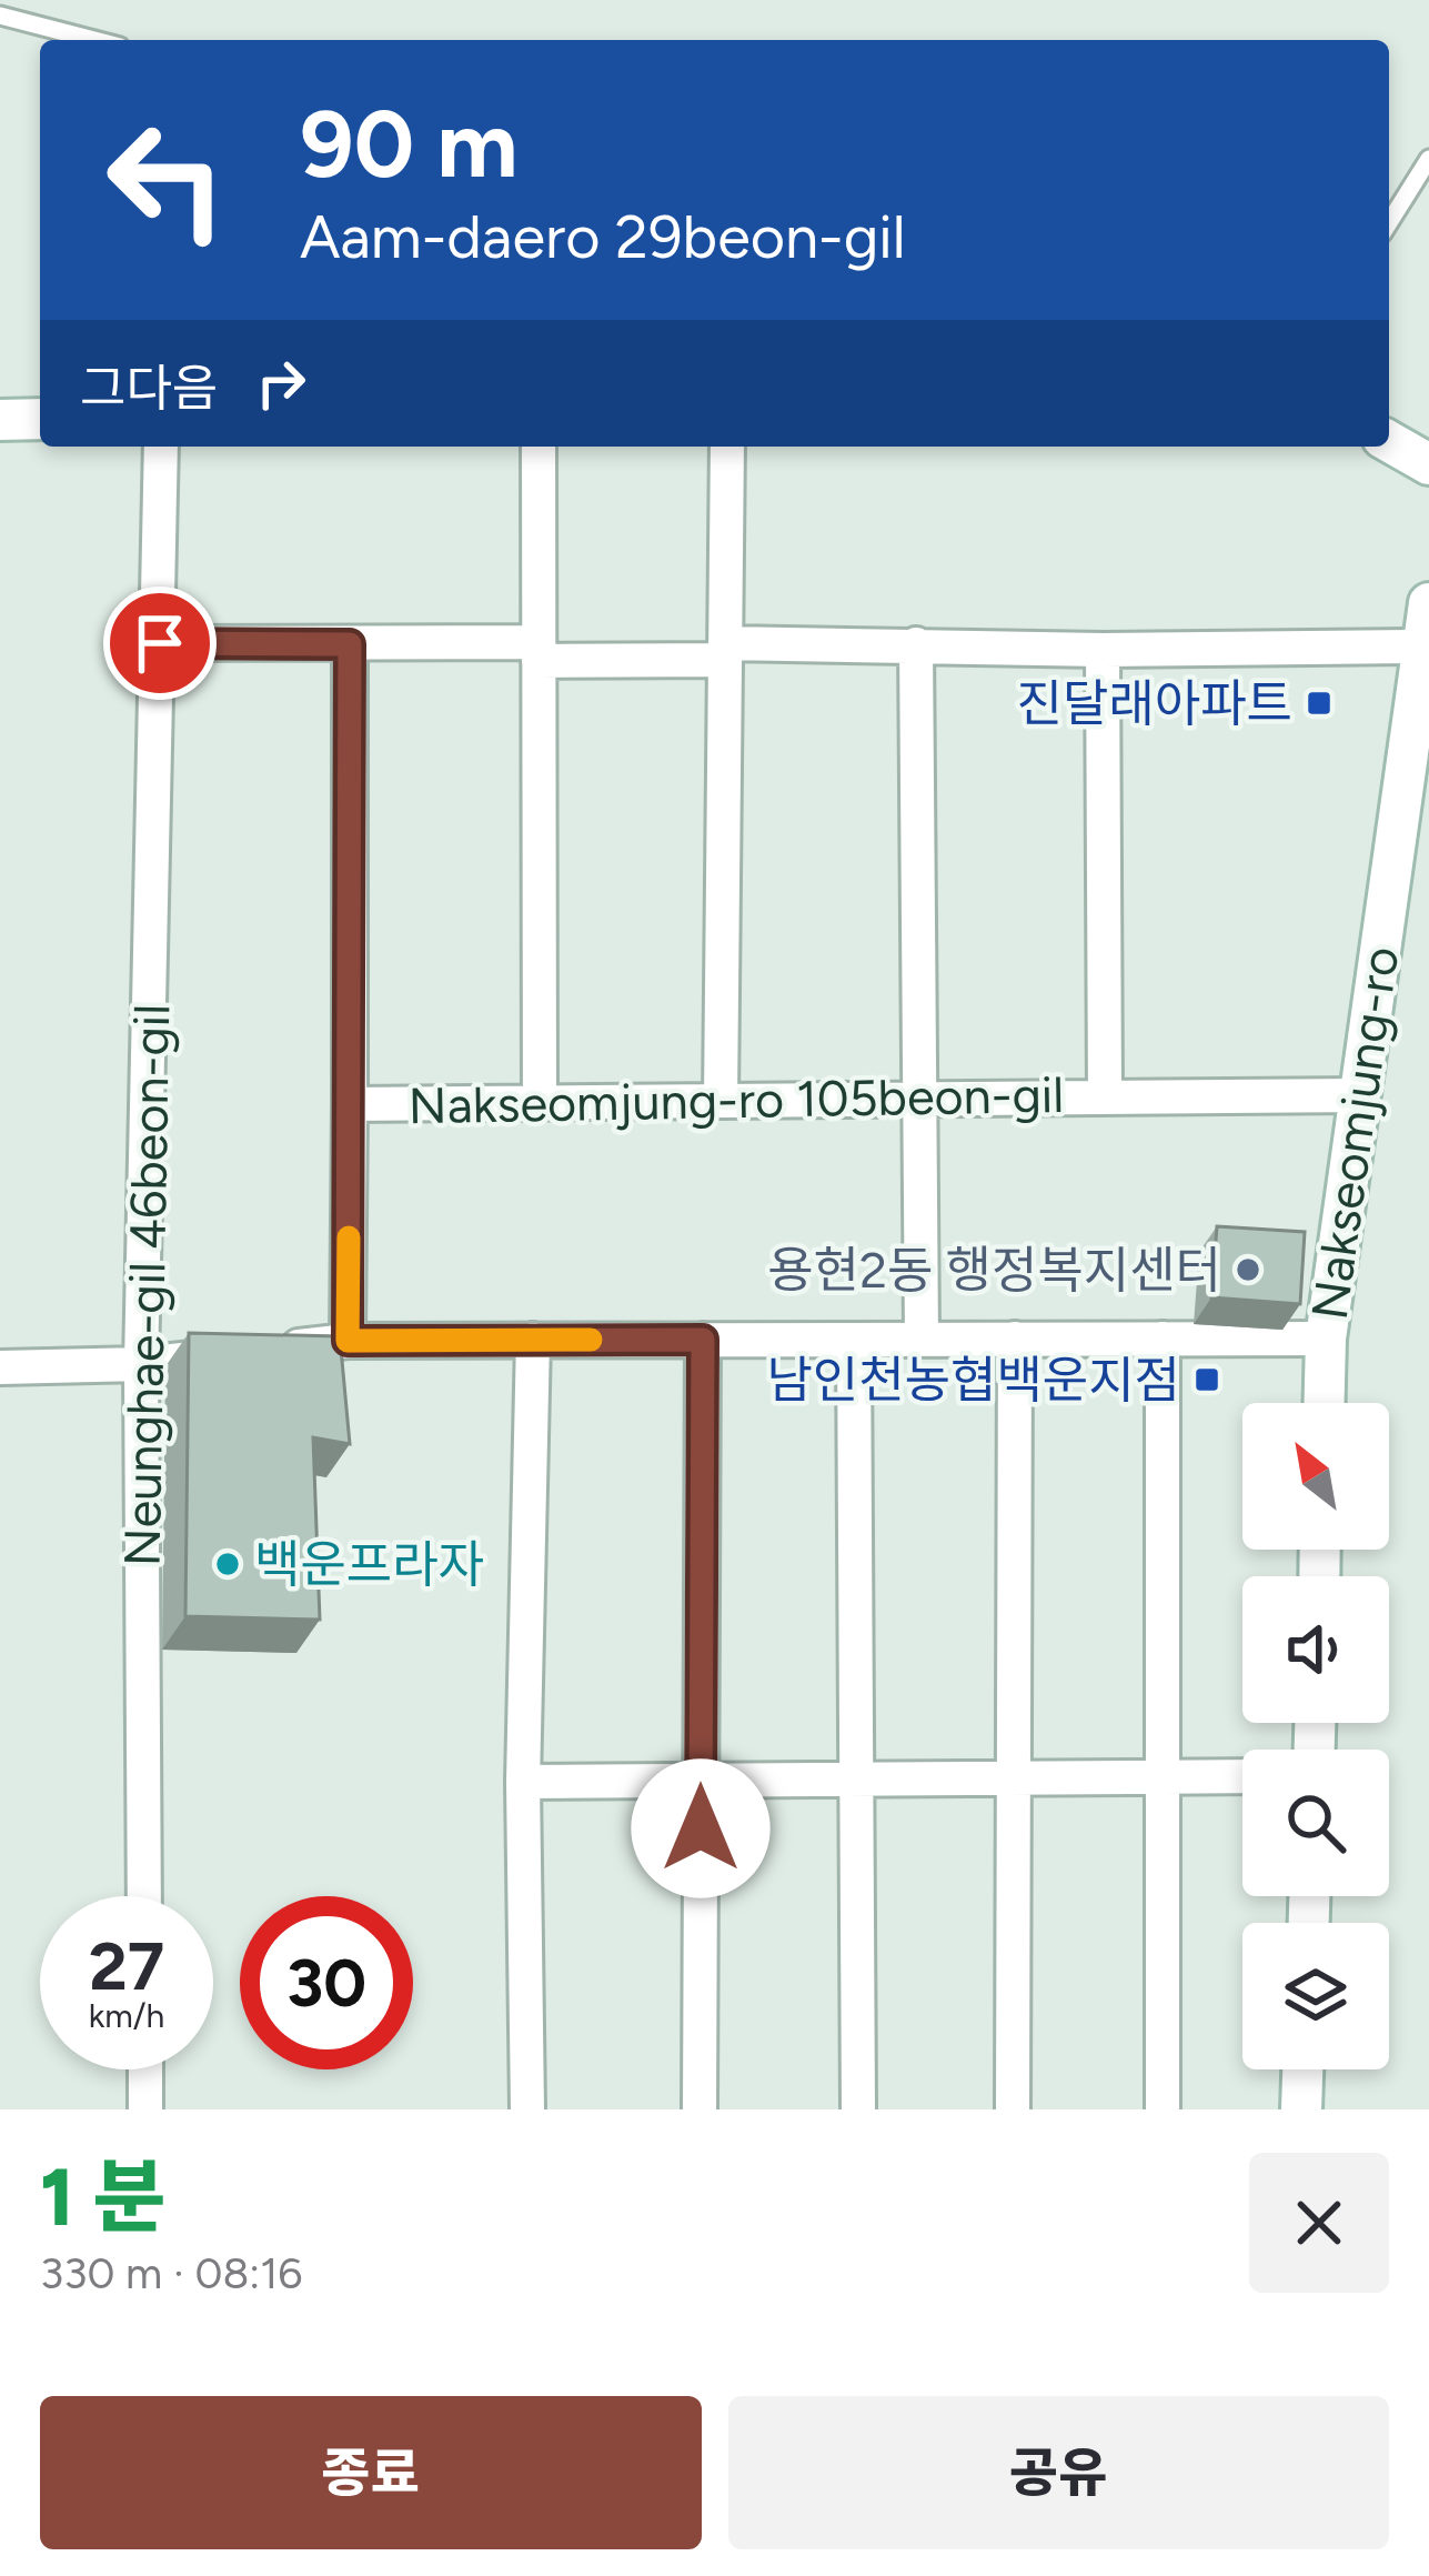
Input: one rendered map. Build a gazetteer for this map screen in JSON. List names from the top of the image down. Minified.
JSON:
{"streets":{"street":["Nakseomjung-ro 105beon-gil","Nakseomjung-ro","Neunghae-gil 46beon-gil"]},"crossings":[["Nakseomjung-ro 105beon-gil","Nakseomjung-ro"]],"places":{"transit":["진달래아파트","남인천농협백운지점"],"other":["용현2동 행정복지센터","백운프라자"]},"north":"top left","page":{"turn":["90 m","Aam-daero 29beon-gil"],"then":"그다음","speed":"27 km/h","limit":"30","heading":["1 분","330 m · 08:16"],"buttons":["종료","공유"]}}
